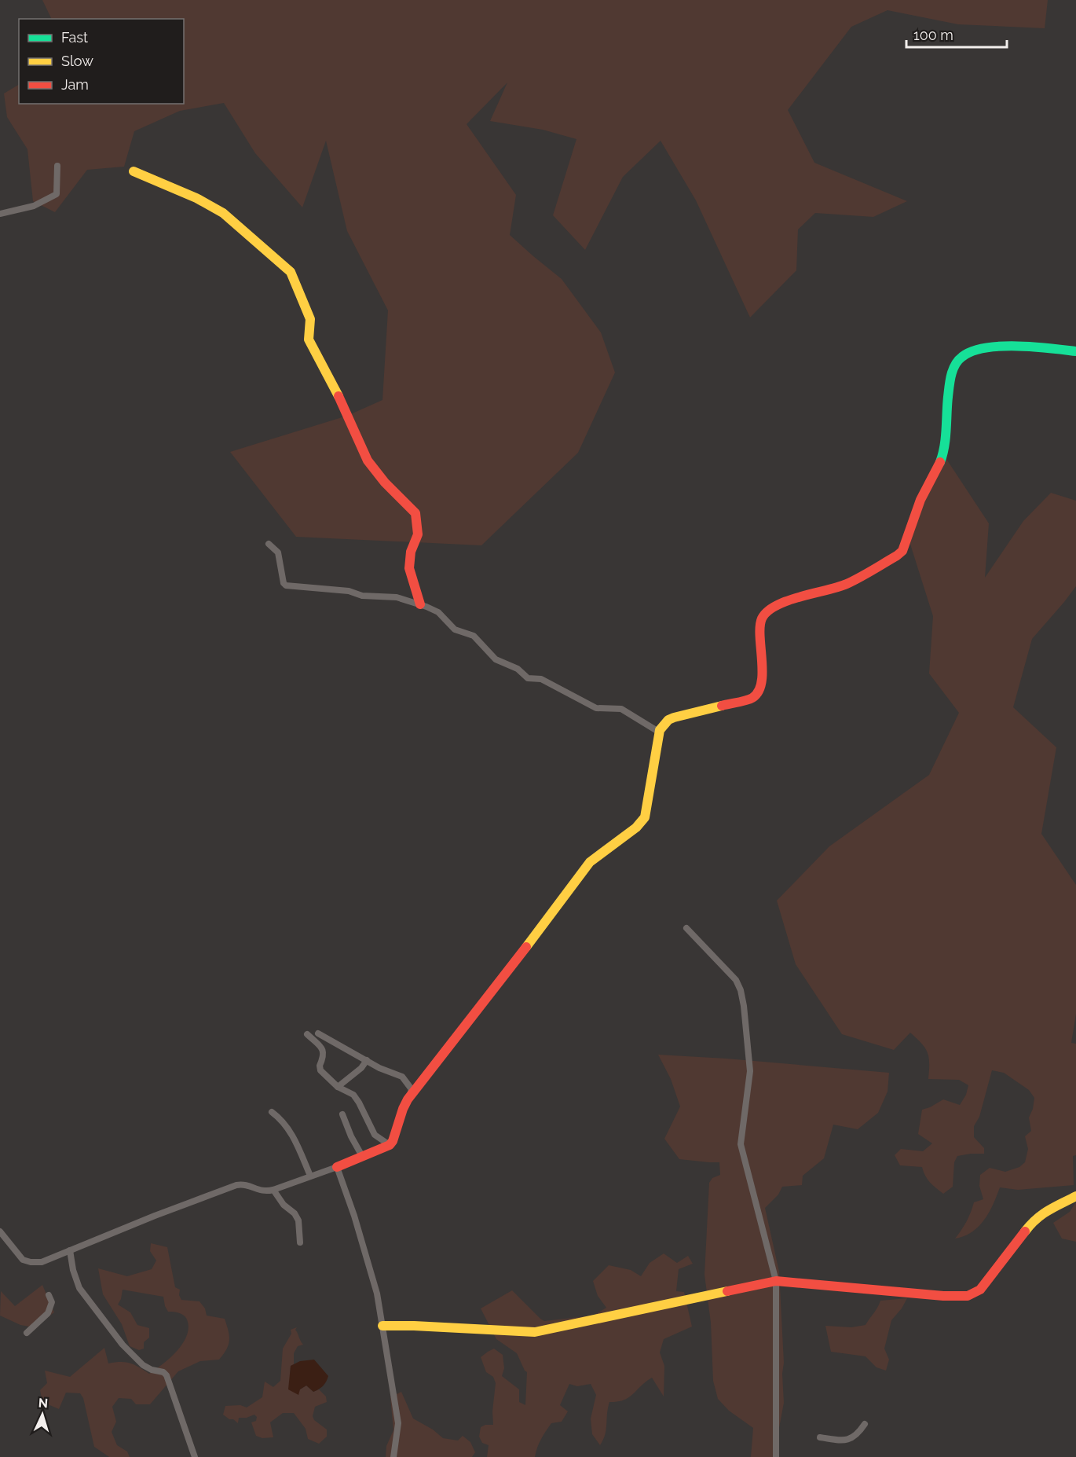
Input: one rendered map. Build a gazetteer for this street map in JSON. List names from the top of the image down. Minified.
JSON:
{"legend":["Fast","Slow","Jam"],"scale_bar":"100 m","north":"top"}
